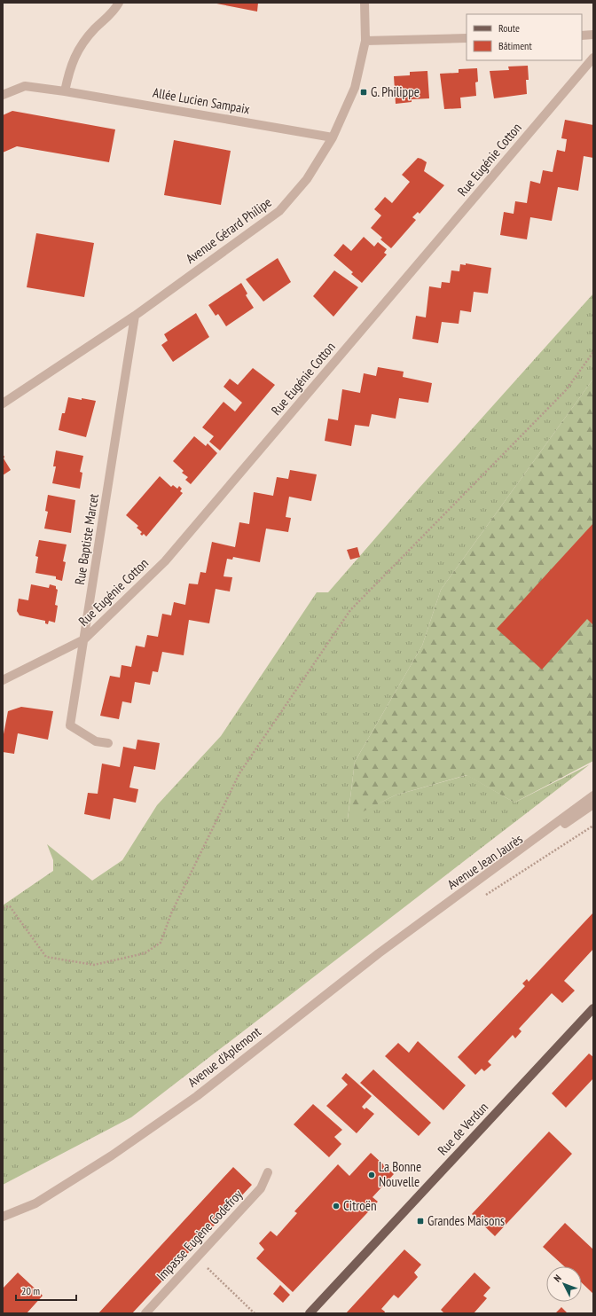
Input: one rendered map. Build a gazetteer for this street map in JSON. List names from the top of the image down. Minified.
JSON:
{"streets":{"main road":["Rue de Verdun"],"street":["Allée Lucien Sampaix","Rue Eugénie Cotton","Avenue Gérard Philipe","Rue Baptiste Marcet","Avenue Jean Jaurès","Avenue d'Aplemont","Impasse Eugène Godefroy"]},"crossings":[["Allée Lucien Sampaix","Avenue Gérard Philipe"],["Rue Eugénie Cotton","Rue Baptiste Marcet"],["Avenue Gérard Philipe","Rue Baptiste Marcet"],["Avenue Jean Jaurès","Avenue d'Aplemont"]],"places":{"transit":["G. Philippe","Grandes Maisons"],"other":["La Bonne Nouvelle","Citroën"]},"legend":["Route","Bâtiment"],"scale_bar":"20 m","north":"top left"}
